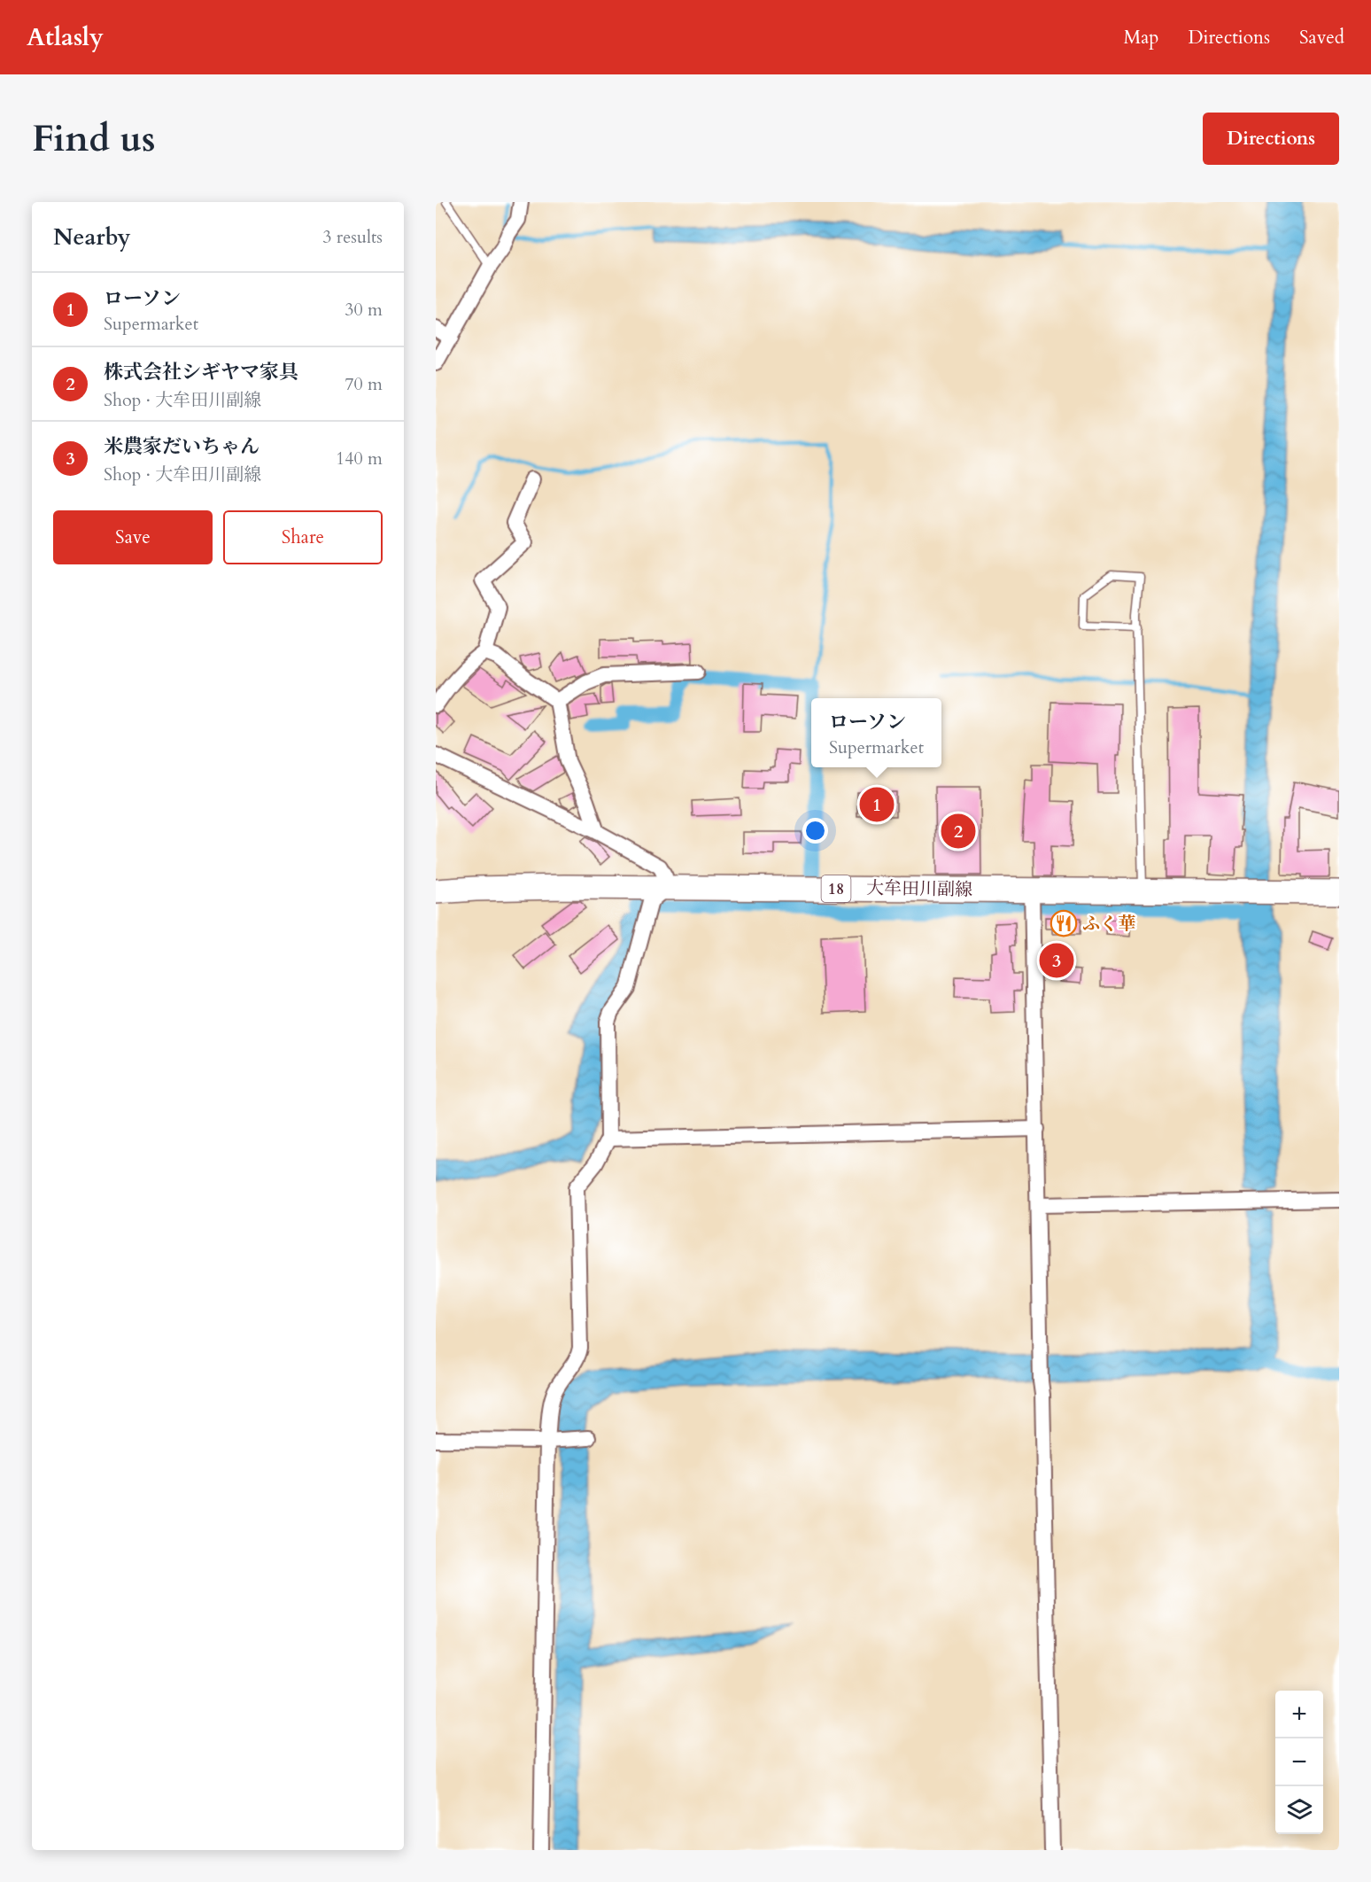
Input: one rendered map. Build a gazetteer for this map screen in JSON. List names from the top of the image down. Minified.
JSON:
{"streets":{"main road":["18","大牟田川副線"]},"places":{"restaurant":["ふく華"]},"page":{"header":"Atlasly","nav":["Map","Directions","Saved"],"buttons":["Directions",["Save","Share"]],"title":"Find us","heading":["Nearby","3 results"],"list":[{"mark":"1","name":"ローソン","note":"Supermarket","value":"30 m"},{"mark":"2","name":"株式会社シギヤマ家具","note":"Shop · 大牟田川副線","value":"70 m"},{"mark":"3","name":"米農家だいちゃん","note":"Shop · 大牟田川副線","value":"140 m"}],"popup":["ローソン","Supermarket"],"pins":["1","2","3"],"map_buttons":["+","−"]}}
